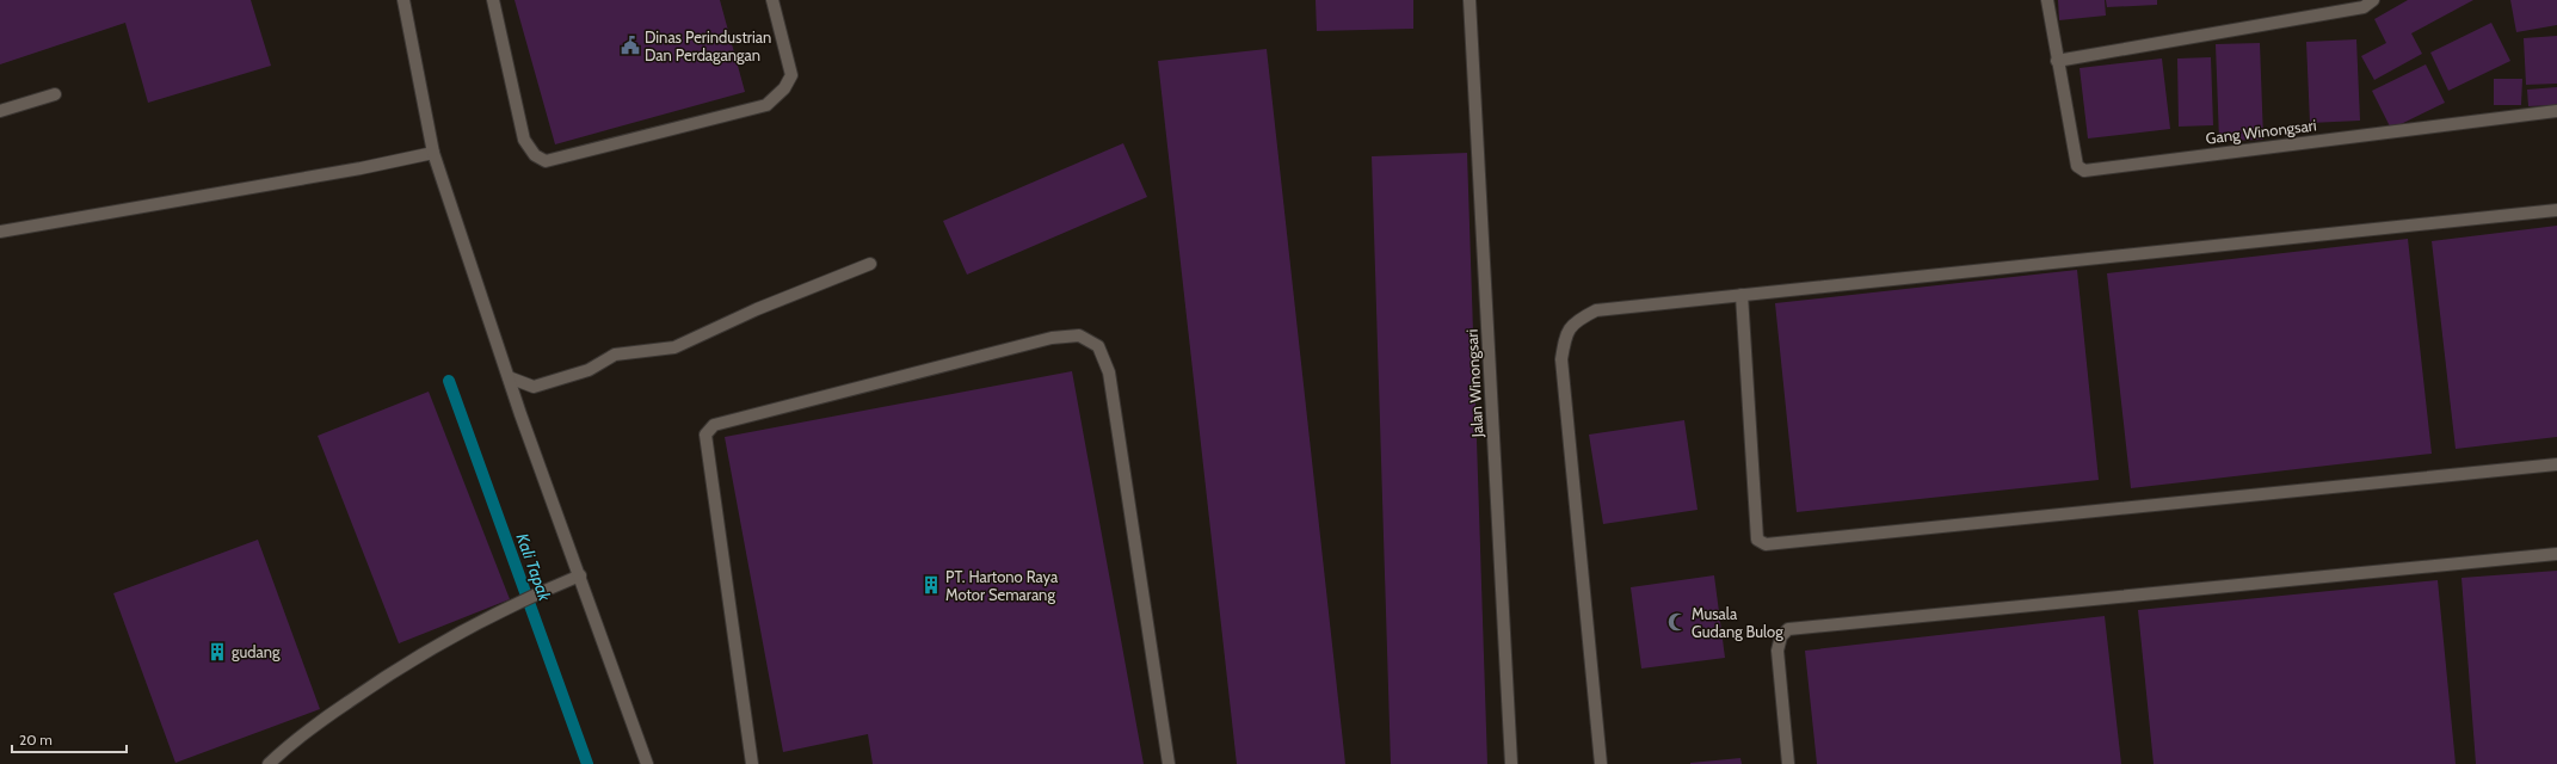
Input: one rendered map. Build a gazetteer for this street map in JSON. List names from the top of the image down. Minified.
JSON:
{"streets":{"street":["Gang Winongsari","Jalan Winongsari"]},"water":["Kali Tapak"],"places":{"public building":["Dinas Perindustrian Dan Perdagangan"],"building":["PT. Hartono Raya Motor Semarang","gudang"],"mosque":["Musala Gudang Bulog"]},"scale_bar":"20 m"}
